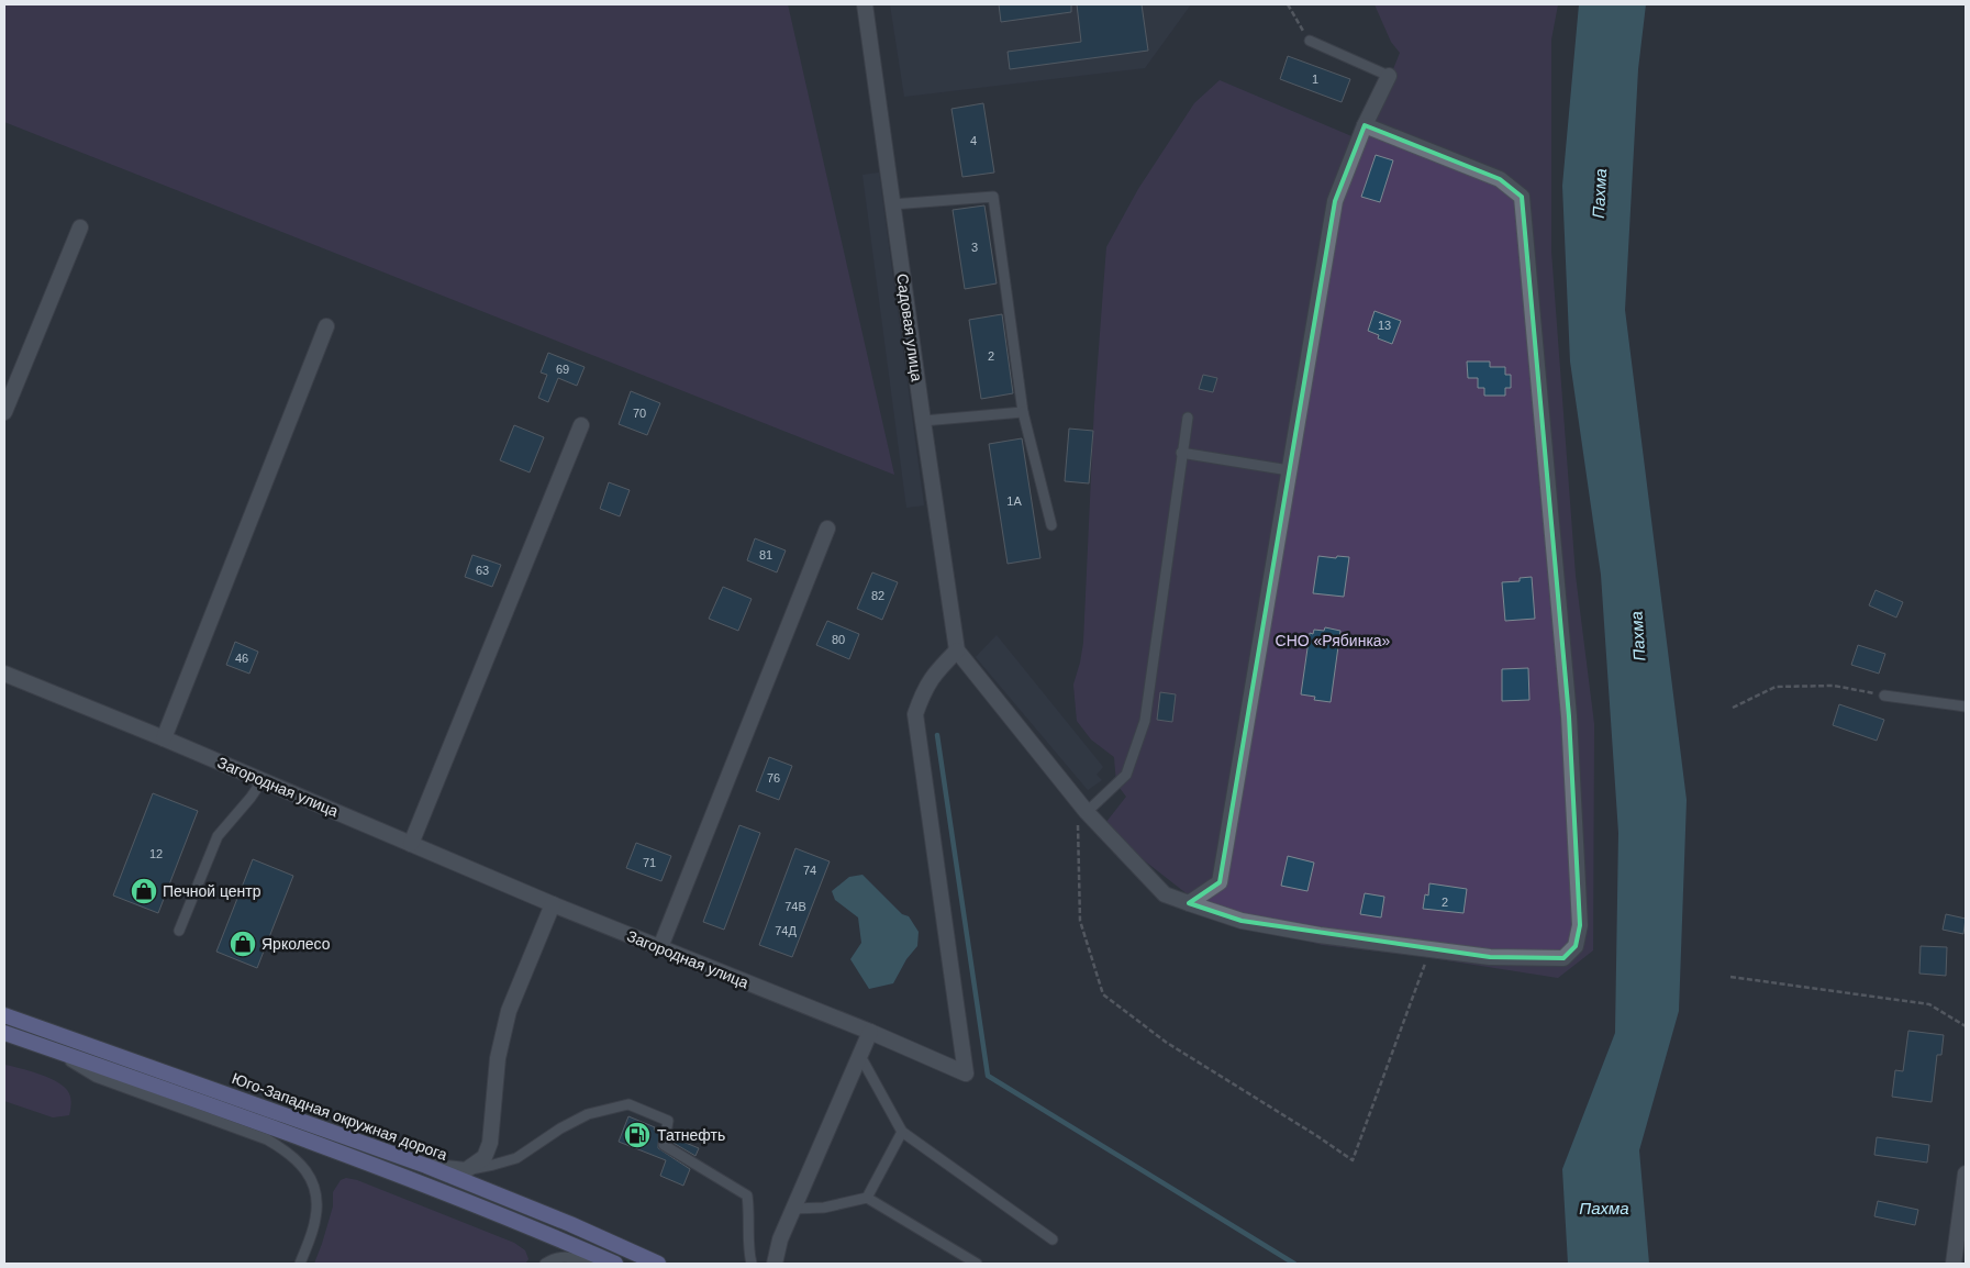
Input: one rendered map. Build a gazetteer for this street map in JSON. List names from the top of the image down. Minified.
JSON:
{"streets":{"highway":["Юго-Западная окружная дорога"],"street":["Садовая улица","Загородная улица"]},"crossings":[["Садовая улица","Загородная улица"]],"water":["Пахма"],"parks":["СНО «Рябинка»"],"places":{"shop":["Печной центр","Ярколесо"],"fuel station":["Татнефть"]},"house_numbers":["1","4","3","13","2","69","70","1А","81","63","82","80","46","76","12","71","74","2","74В","74Д"]}
